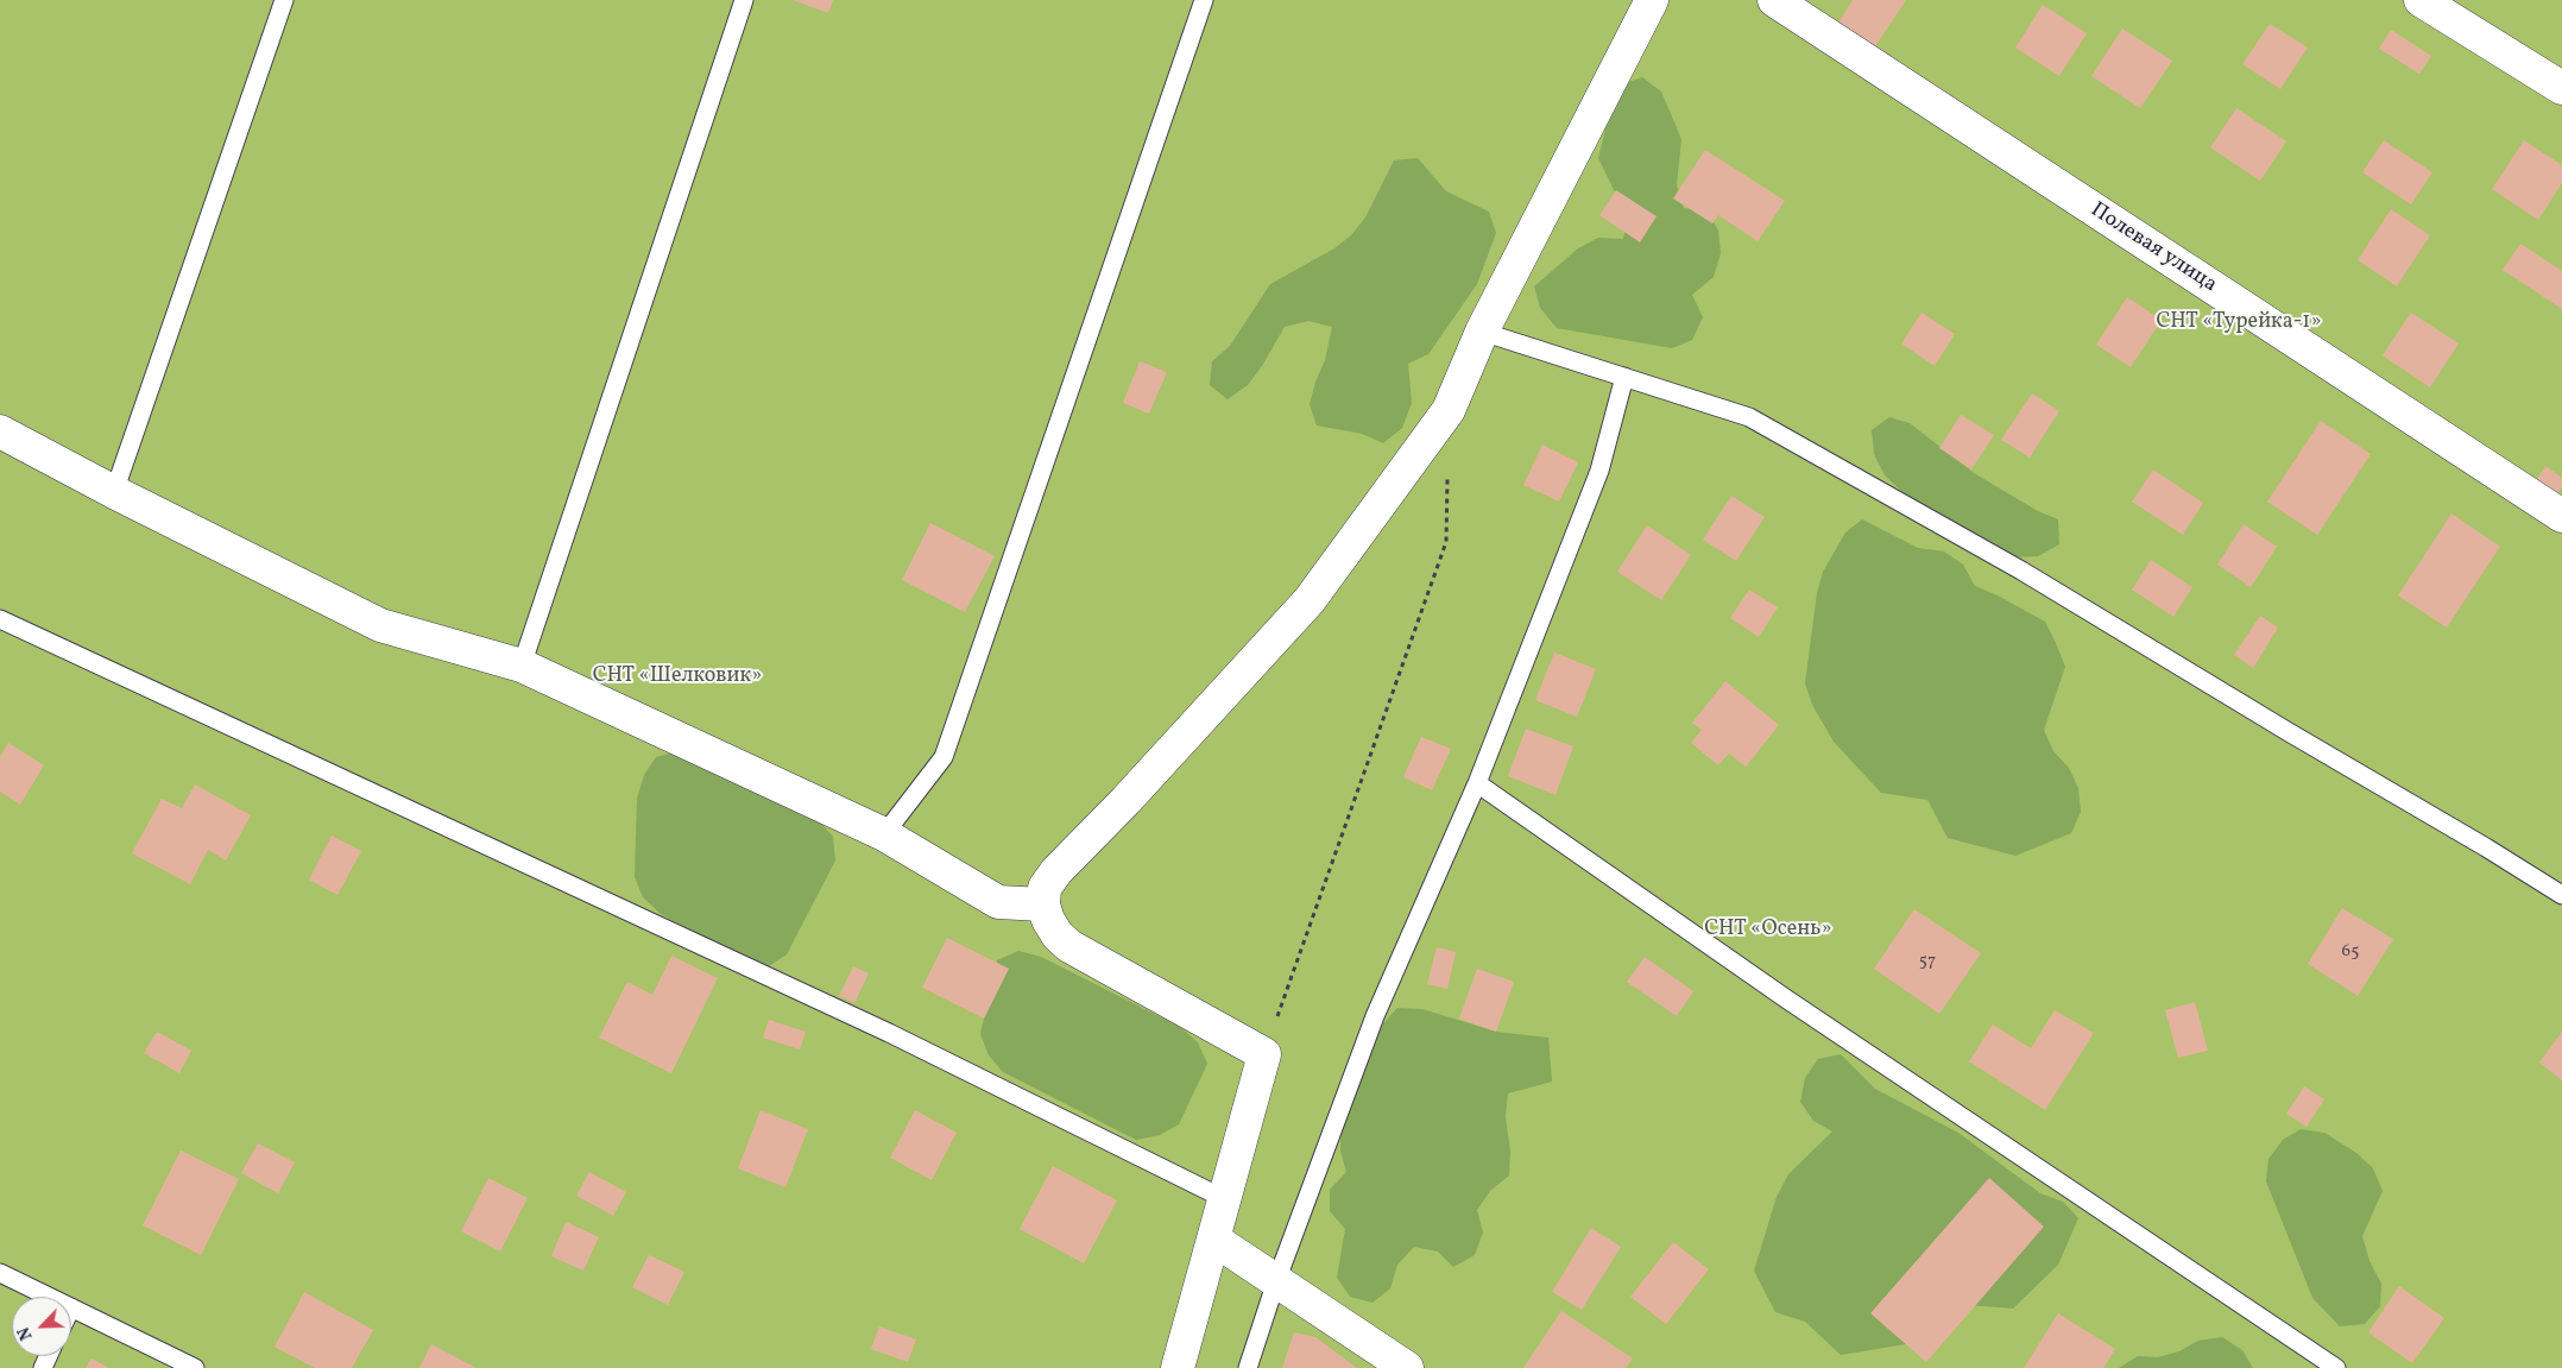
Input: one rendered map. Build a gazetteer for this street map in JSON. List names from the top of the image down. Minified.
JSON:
{"streets":{"street":["Полевая улица"]},"parks":["СНТ «Турейка-1»","СНТ «Шелковик»","СНТ «Осень»"],"house_numbers":["65","57"],"north":"bottom left"}
